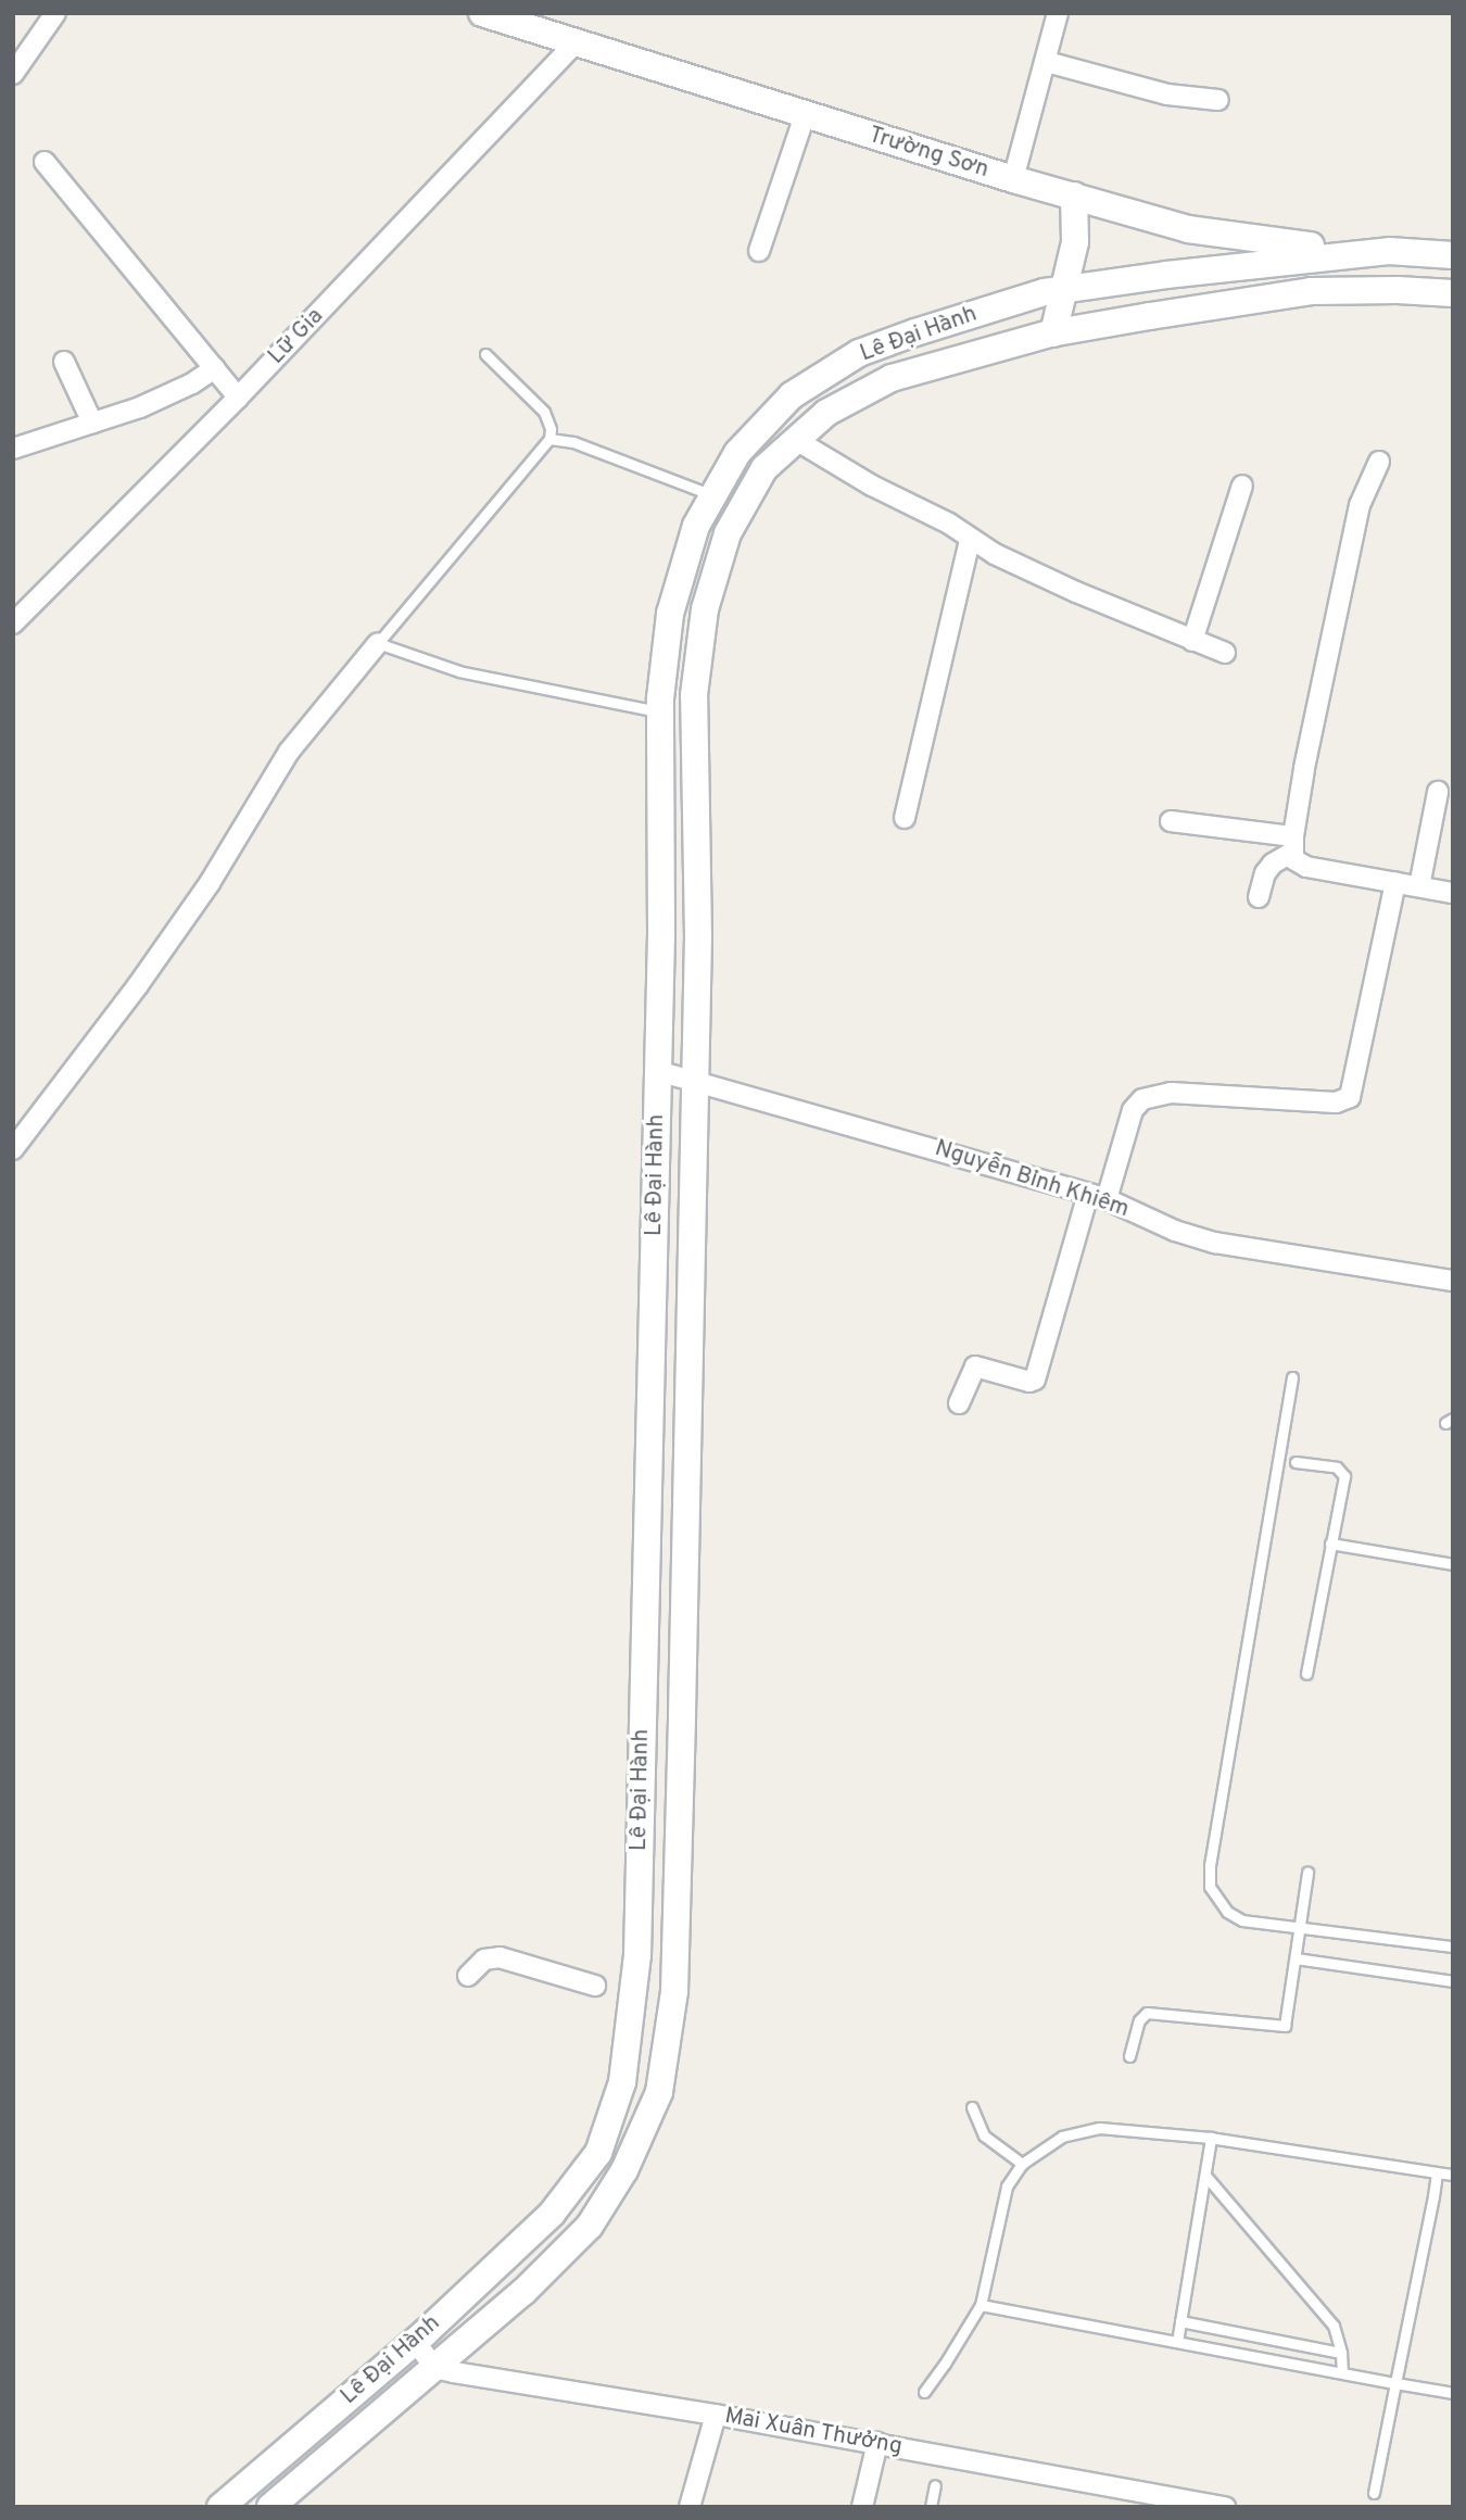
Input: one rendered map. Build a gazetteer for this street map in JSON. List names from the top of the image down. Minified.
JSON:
{"streets":{"main road":["Trường Sơn","Lê Đại Hành"],"street":["Lữ Gia","Nguyễn Bỉnh Khiêm","Mai Xuân Thưởng"]},"crossings":[["Trường Sơn","Lê Đại Hành"],["Trường Sơn","Lữ Gia"],["Lê Đại Hành","Nguyễn Bỉnh Khiêm"],["Lê Đại Hành","Mai Xuân Thưởng"]]}
